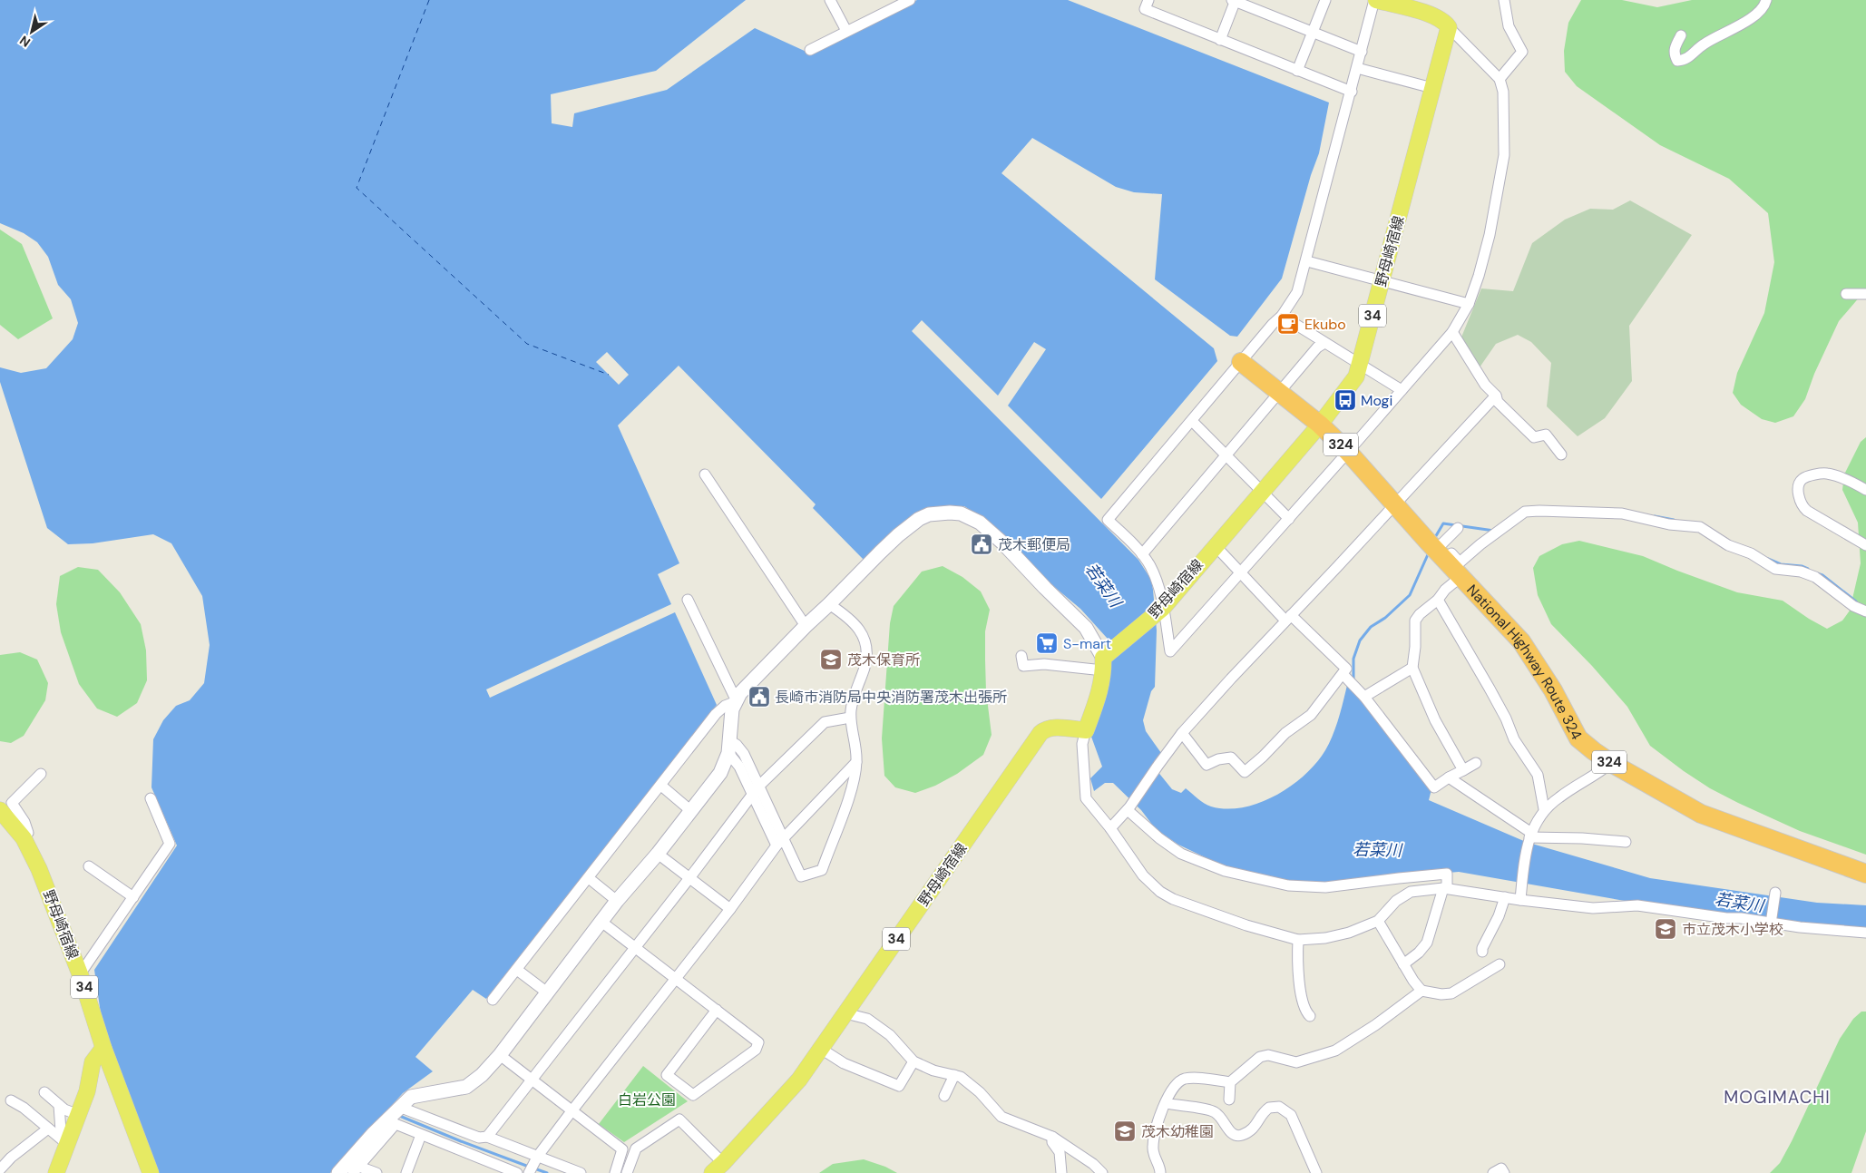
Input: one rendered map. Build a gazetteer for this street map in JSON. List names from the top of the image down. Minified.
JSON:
{"streets":{"highway":["324","National Highway Route 324"],"main road":["野母崎宿線","34"]},"crossings":[["野母崎宿線","National Highway Route 324"]],"districts":["MOGIMACHI"],"water":["若菜川"],"parks":["白岩公園"],"places":{"cafe":["Ekubo"],"bus stop":["Mogi"],"public building":["茂木郵便局","長崎市消防局中央消防署茂木出張所"],"supermarket":["S-mart"],"school or university":["茂木保育所","市立茂木小学校","茂木幼稚園"]},"north":"bottom left"}
